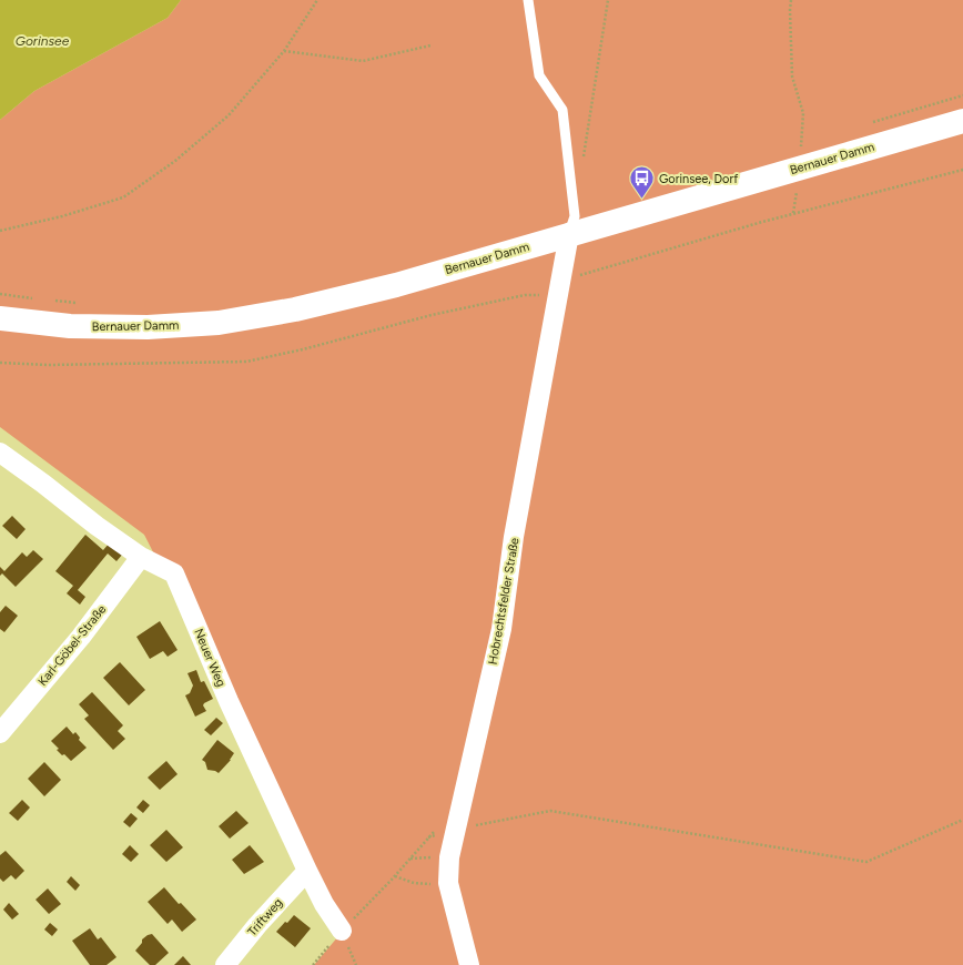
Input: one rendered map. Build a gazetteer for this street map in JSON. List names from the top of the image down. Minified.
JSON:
{"streets":{"main road":["Bernauer Damm"],"street":["Hobrechtsfelder Straße","Karl-Göbel-Straße","Neuer Weg","Triftweg"]},"crossings":[["Bernauer Damm","Hobrechtsfelder Straße"],["Karl-Göbel-Straße","Neuer Weg"],["Neuer Weg","Triftweg"]],"water":["Gorinsee"],"places":{"bus stop":["Gorinsee, Dorf"]}}
